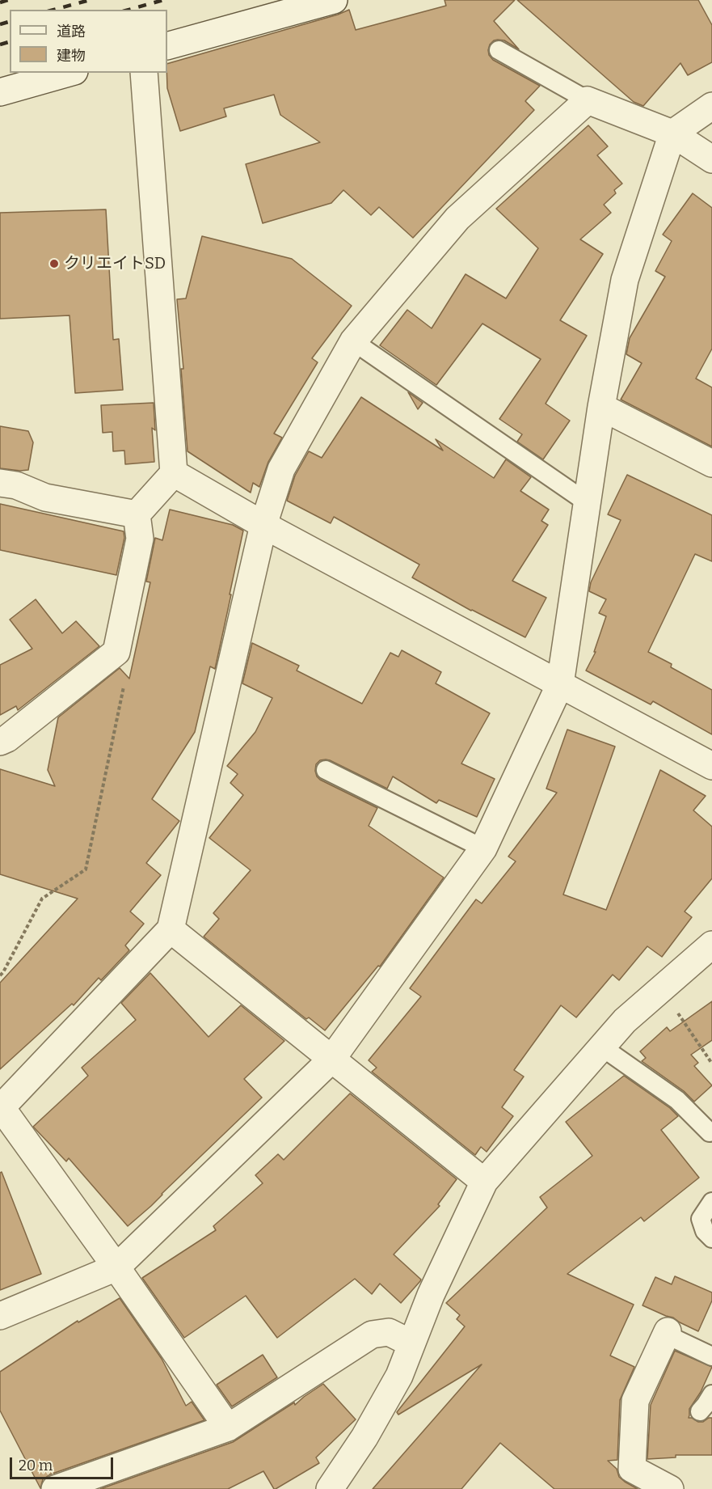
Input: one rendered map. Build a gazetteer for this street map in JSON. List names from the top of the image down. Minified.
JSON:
{"places":["クリエイトSD"],"legend":["道路","建物"],"scale_bar":"20 m"}
